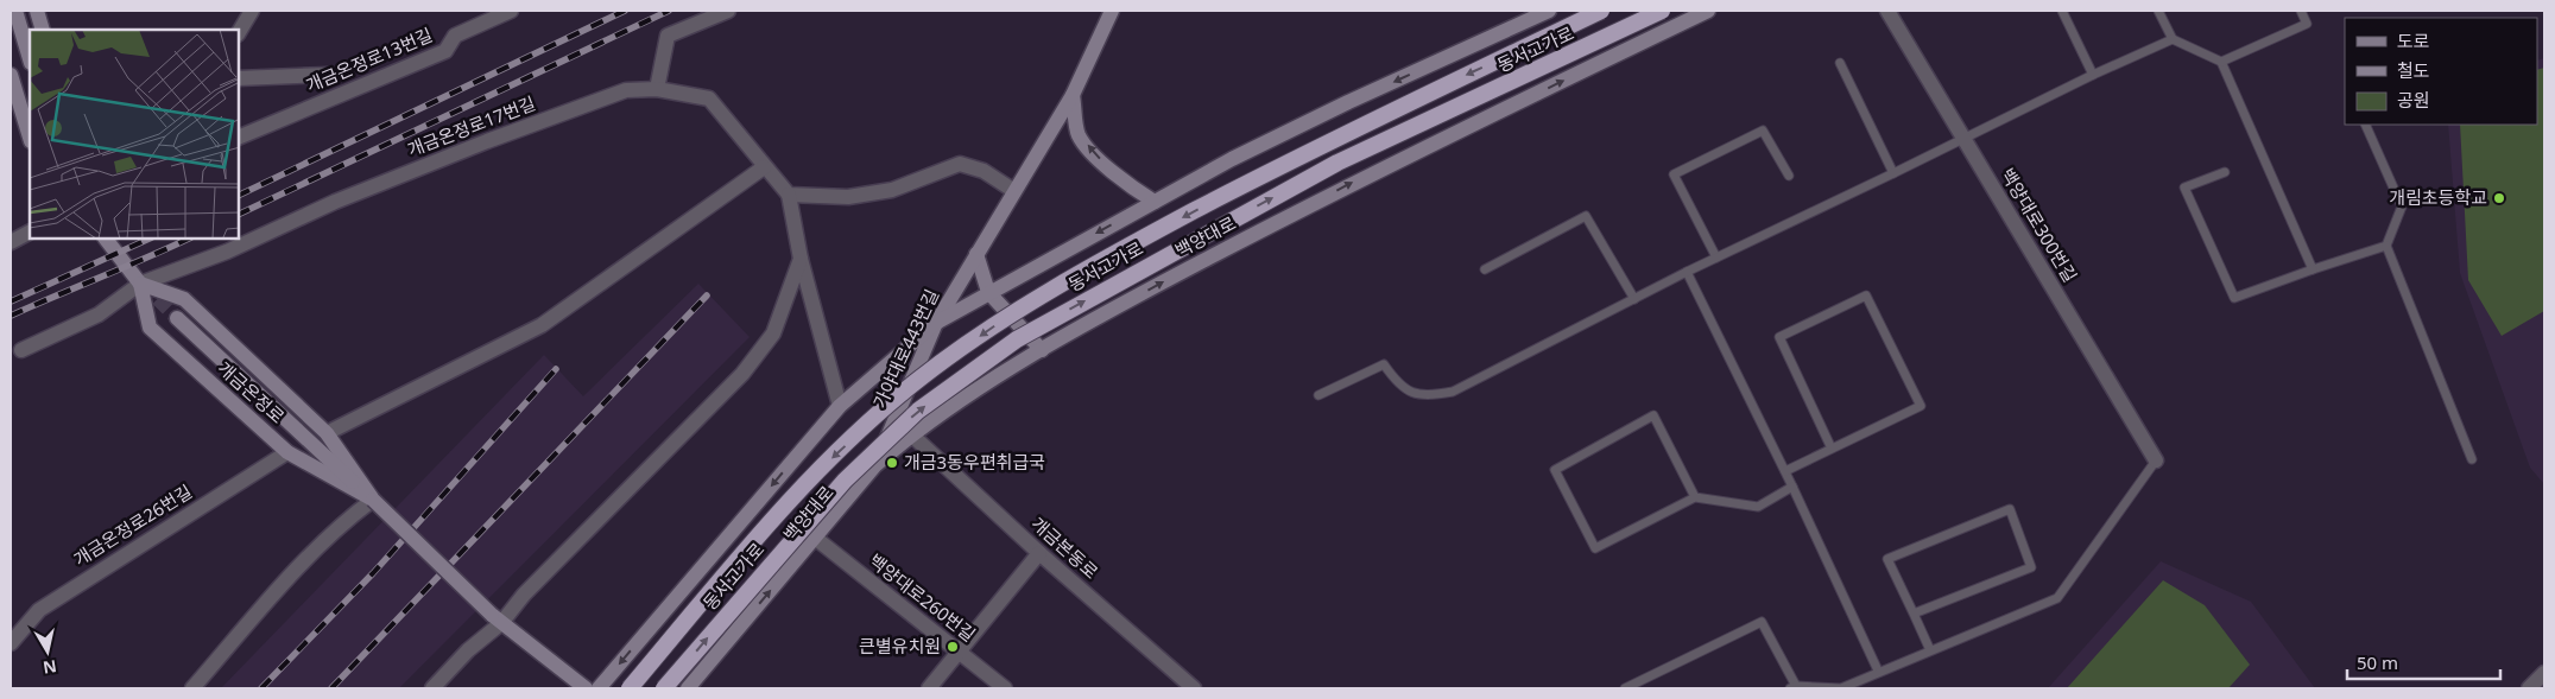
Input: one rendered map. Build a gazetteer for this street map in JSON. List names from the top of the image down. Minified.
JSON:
{"streets":{"highway":["동서고가로"],"main road":["백양대로","가야대로443번길","개금온정로"],"street":["개금온정로13번길","개금온정로17번길","백양대로300번길","개금온정로26번길","개금본동로","백양대로260번길"]},"crossings":[["개금온정로17번길","개금온정로"],["백양대로","가야대로443번길"],["백양대로","개금본동로"],["백양대로","백양대로260번길"],["개금온정로","개금온정로26번길"]],"places":["개림초등학교","개금3동우편취급국","큰별유치원"],"legend":["도로","철도","공원"],"scale_bar":"50 m","north":"bottom"}
